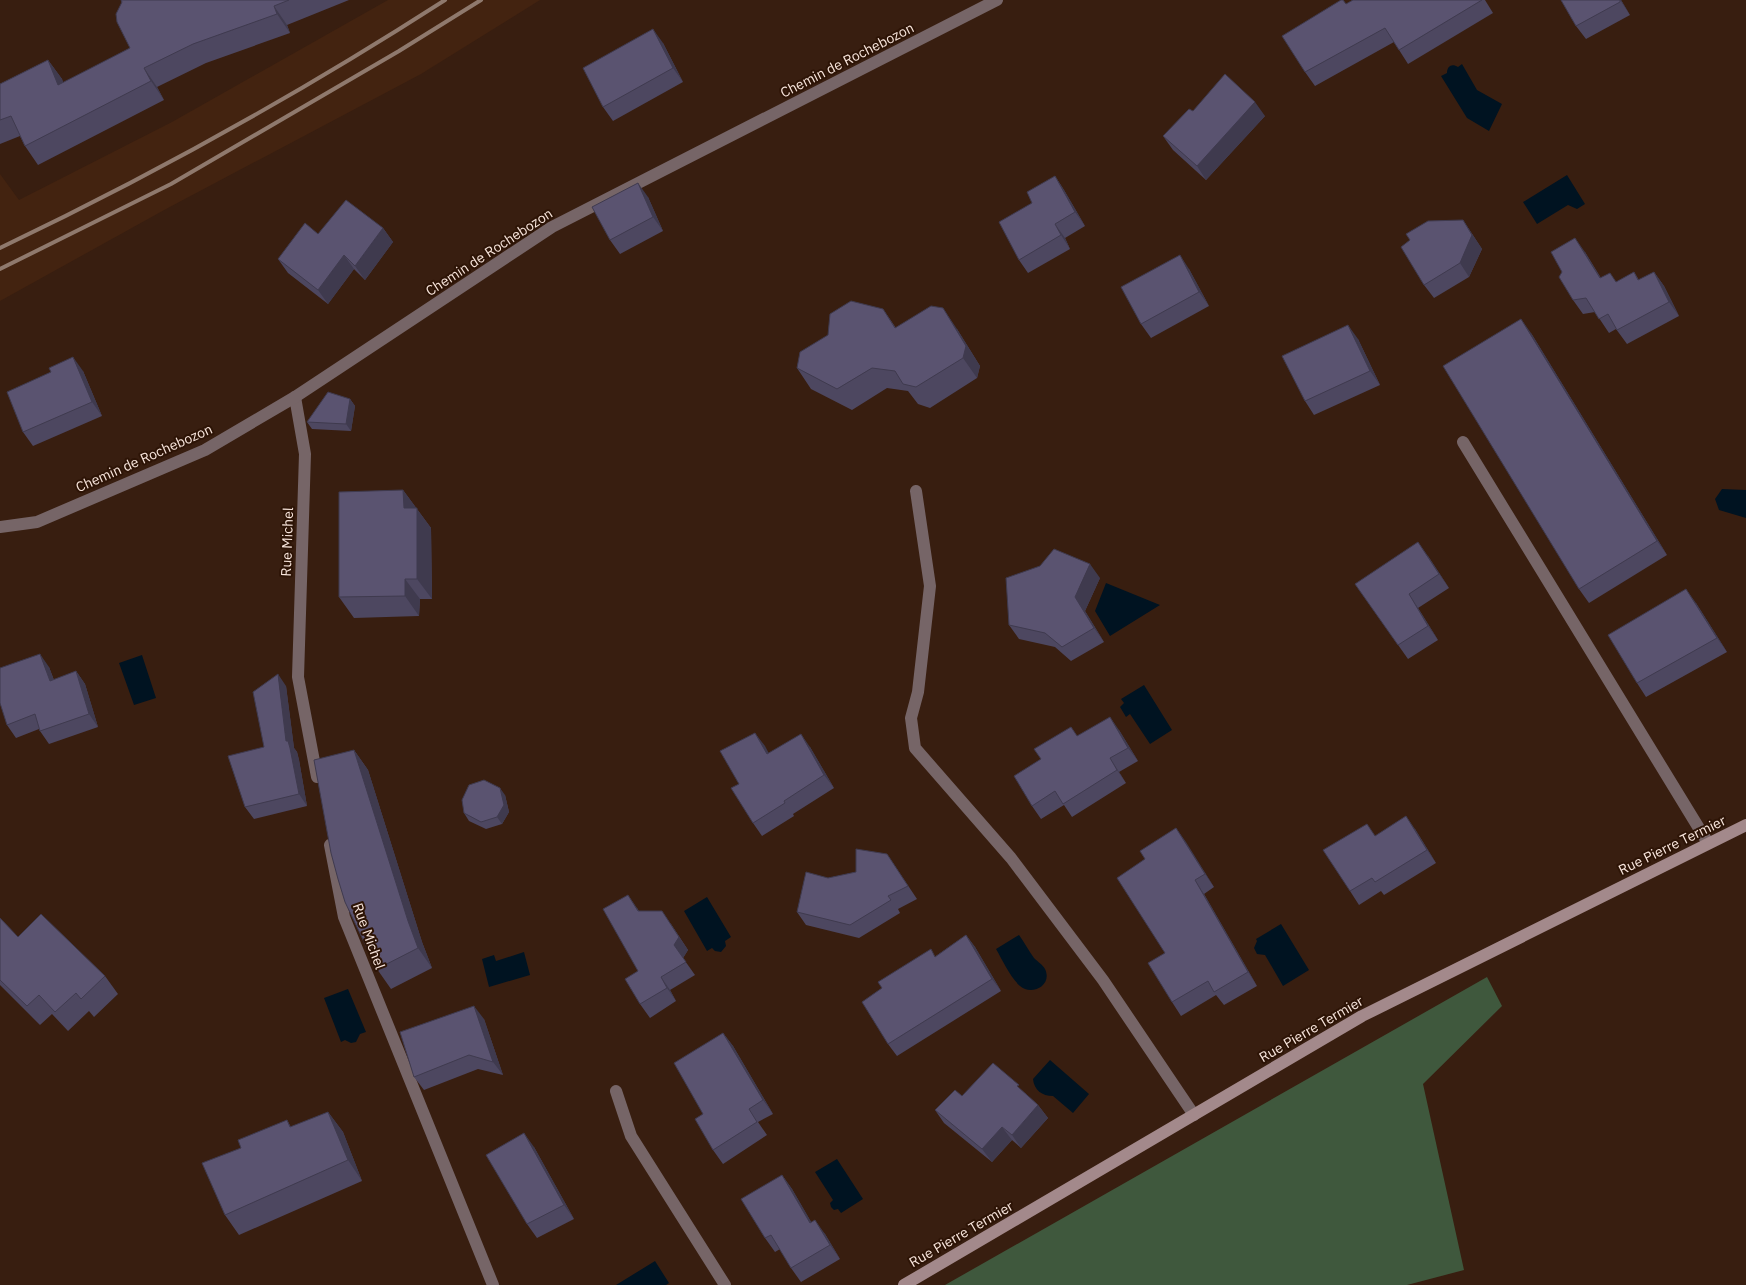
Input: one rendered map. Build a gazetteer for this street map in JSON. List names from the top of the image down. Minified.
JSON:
{"streets":{"street":["Chemin de Rochebozon","Rue Michel","Rue Pierre Termier"]},"crossings":[["Chemin de Rochebozon","Rue Michel"]]}
